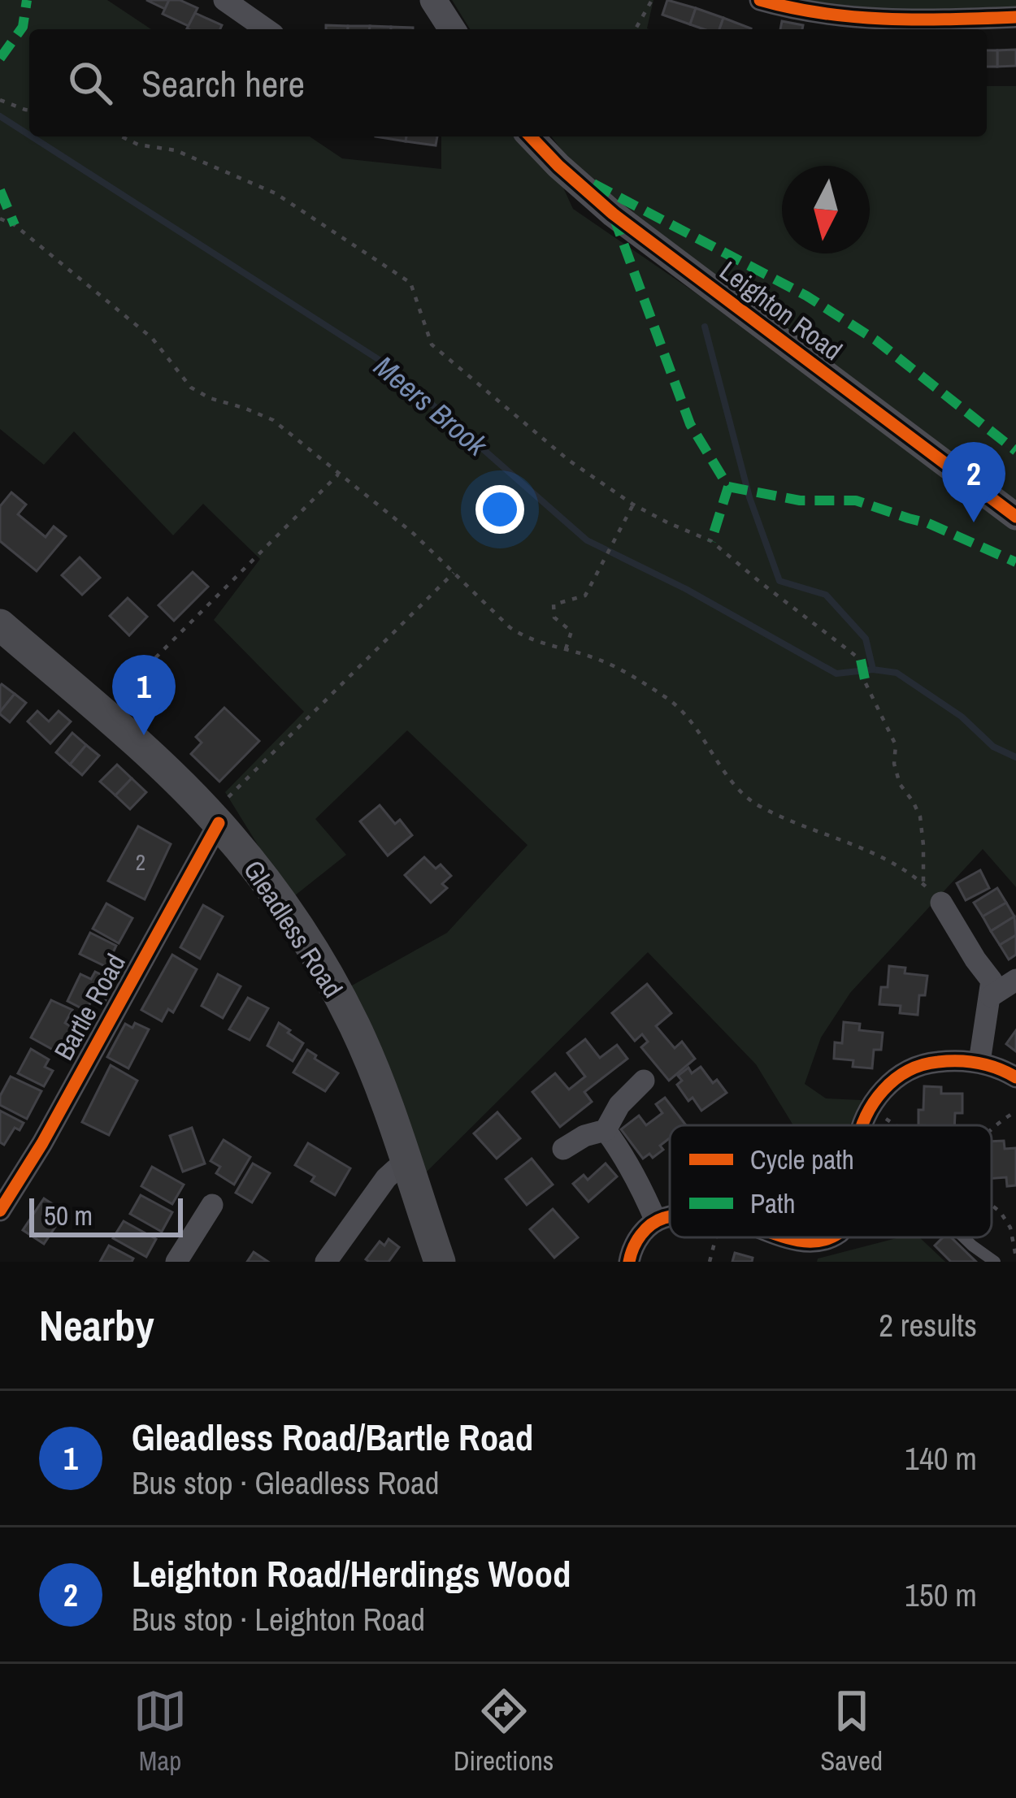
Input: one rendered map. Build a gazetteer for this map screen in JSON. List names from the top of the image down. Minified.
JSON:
{"streets":{"main road":["Gleadless Road"],"street":["Leighton Road","Bartle Road"]},"crossings":[["Gleadless Road","Bartle Road"]],"water":["Meers Brook"],"house_numbers":["2"],"legend":["Cycle path","Path"],"scale_bar":"50 m","north":"bottom","page":{"search":"Search here","pins":["2","1"],"scale":"50 m","heading":["Nearby","2 results"],"list":[{"mark":"1","name":"Gleadless Road/Bartle Road","note":"Bus stop · Gleadless Road","value":"140 m"},{"mark":"2","name":"Leighton Road/Herdings Wood","note":"Bus stop · Leighton Road","value":"150 m"}],"nav":["Map","Directions","Saved"]}}
